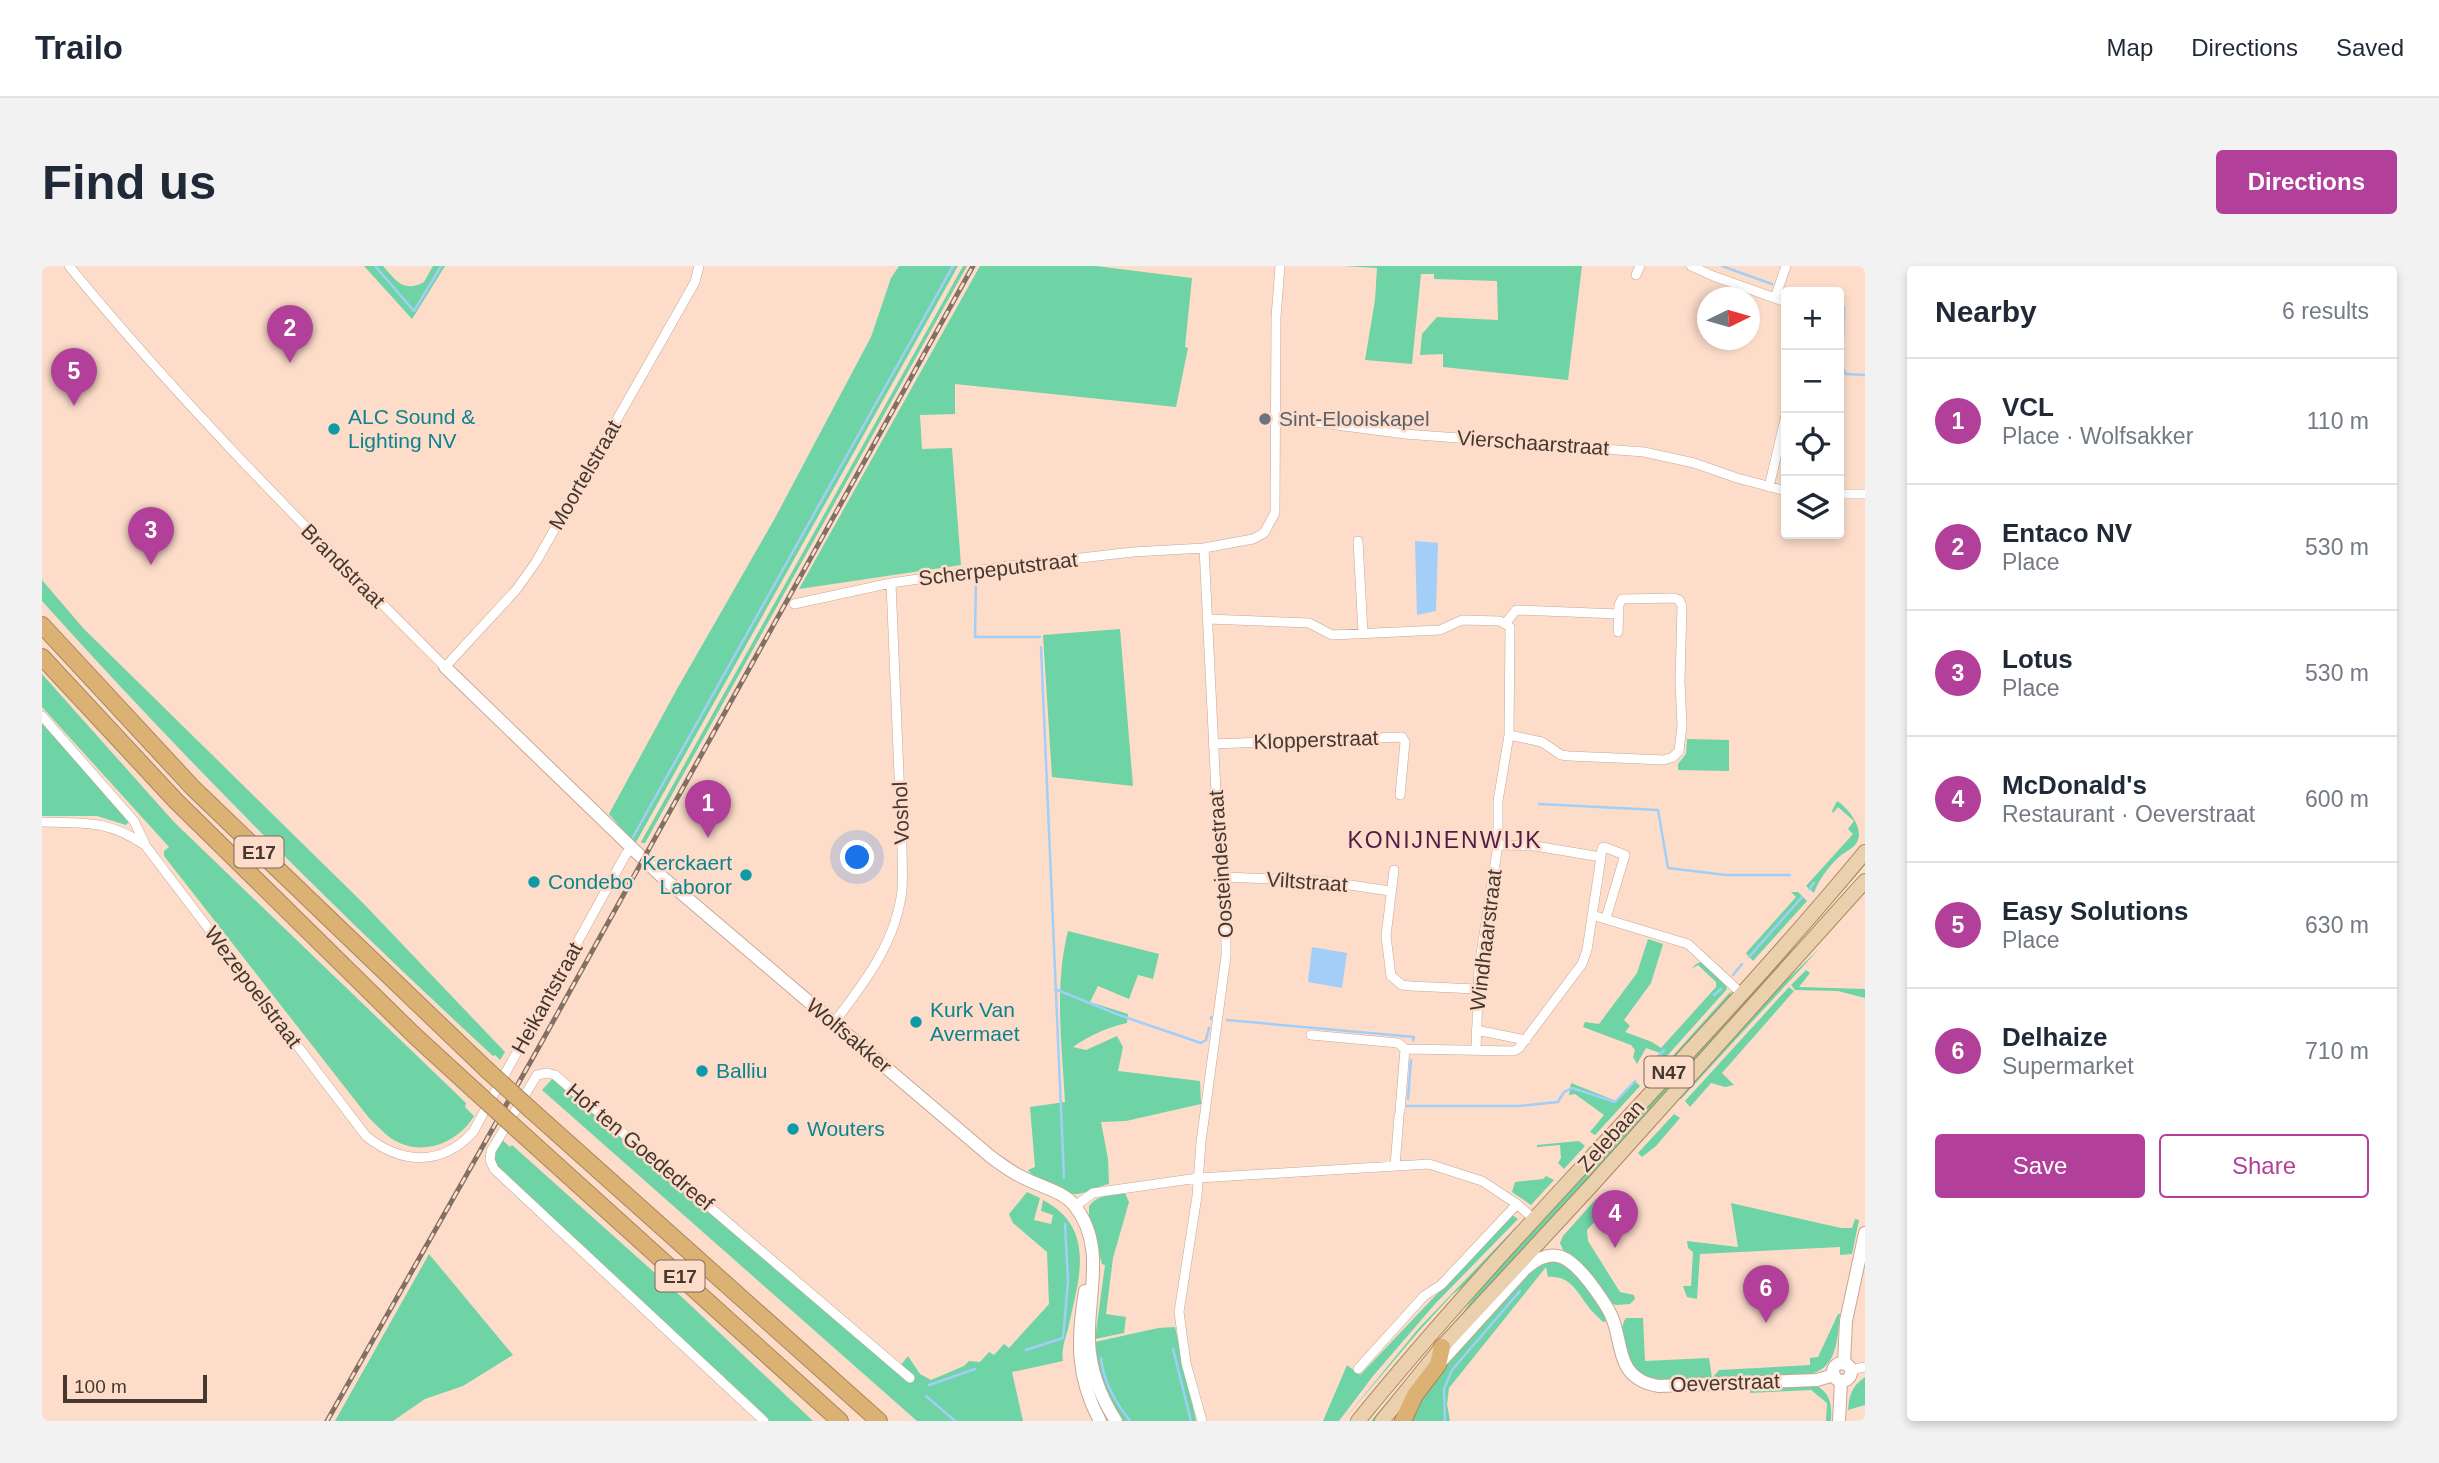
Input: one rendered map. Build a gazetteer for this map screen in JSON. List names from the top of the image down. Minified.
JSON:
{"streets":{"highway":["E17"],"main road":["N47","Zelebaan"],"street":["Vierschaarstraat","Moortelstraat","Brandstraat","Scherpeputstraat","Klopperstraat","Voshol","Oosteindestraat","Viltstraat","Windhaarstraat","Wezepoelstraat","Heikantstraat","Wolfsakker","Hof ten Goededreef","Oeverstraat"]},"crossings":[["Vierschaarstraat","Scherpeputstraat"],["Moortelstraat","Brandstraat"],["Brandstraat","Heikantstraat"],["Brandstraat","Wolfsakker"],["Scherpeputstraat","Voshol"],["Scherpeputstraat","Oosteindestraat"],["Klopperstraat","Oosteindestraat"],["Voshol","Wolfsakker"],["Oosteindestraat","Viltstraat"],["Wezepoelstraat","Heikantstraat"],["Heikantstraat","Wolfsakker"]],"districts":["KONIJNENWIJK"],"places":["Sint-Elooiskapel","ALC Sound & Lighting NV","Kerckaert Laboror","Condebo","Kurk Van Avermaet","Balliu","Wouters"],"scale_bar":"100 m","north":"right","page":{"header":"Trailo","nav":["Map","Directions","Saved"],"buttons":["Directions",["Save","Share"]],"title":"Find us","heading":["Nearby","6 results"],"map_buttons":["+","−"],"pins":["2","5","3","1","4","6"],"list":[{"mark":"1","name":"VCL","note":"Place · Wolfsakker","value":"110 m"},{"mark":"2","name":"Entaco NV","note":"Place","value":"530 m"},{"mark":"3","name":"Lotus","note":"Place","value":"530 m"},{"mark":"4","name":"McDonald's","note":"Restaurant · Oeverstraat","value":"600 m"},{"mark":"5","name":"Easy Solutions","note":"Place","value":"630 m"},{"mark":"6","name":"Delhaize","note":"Supermarket","value":"710 m"}],"scale":"100 m"}}
